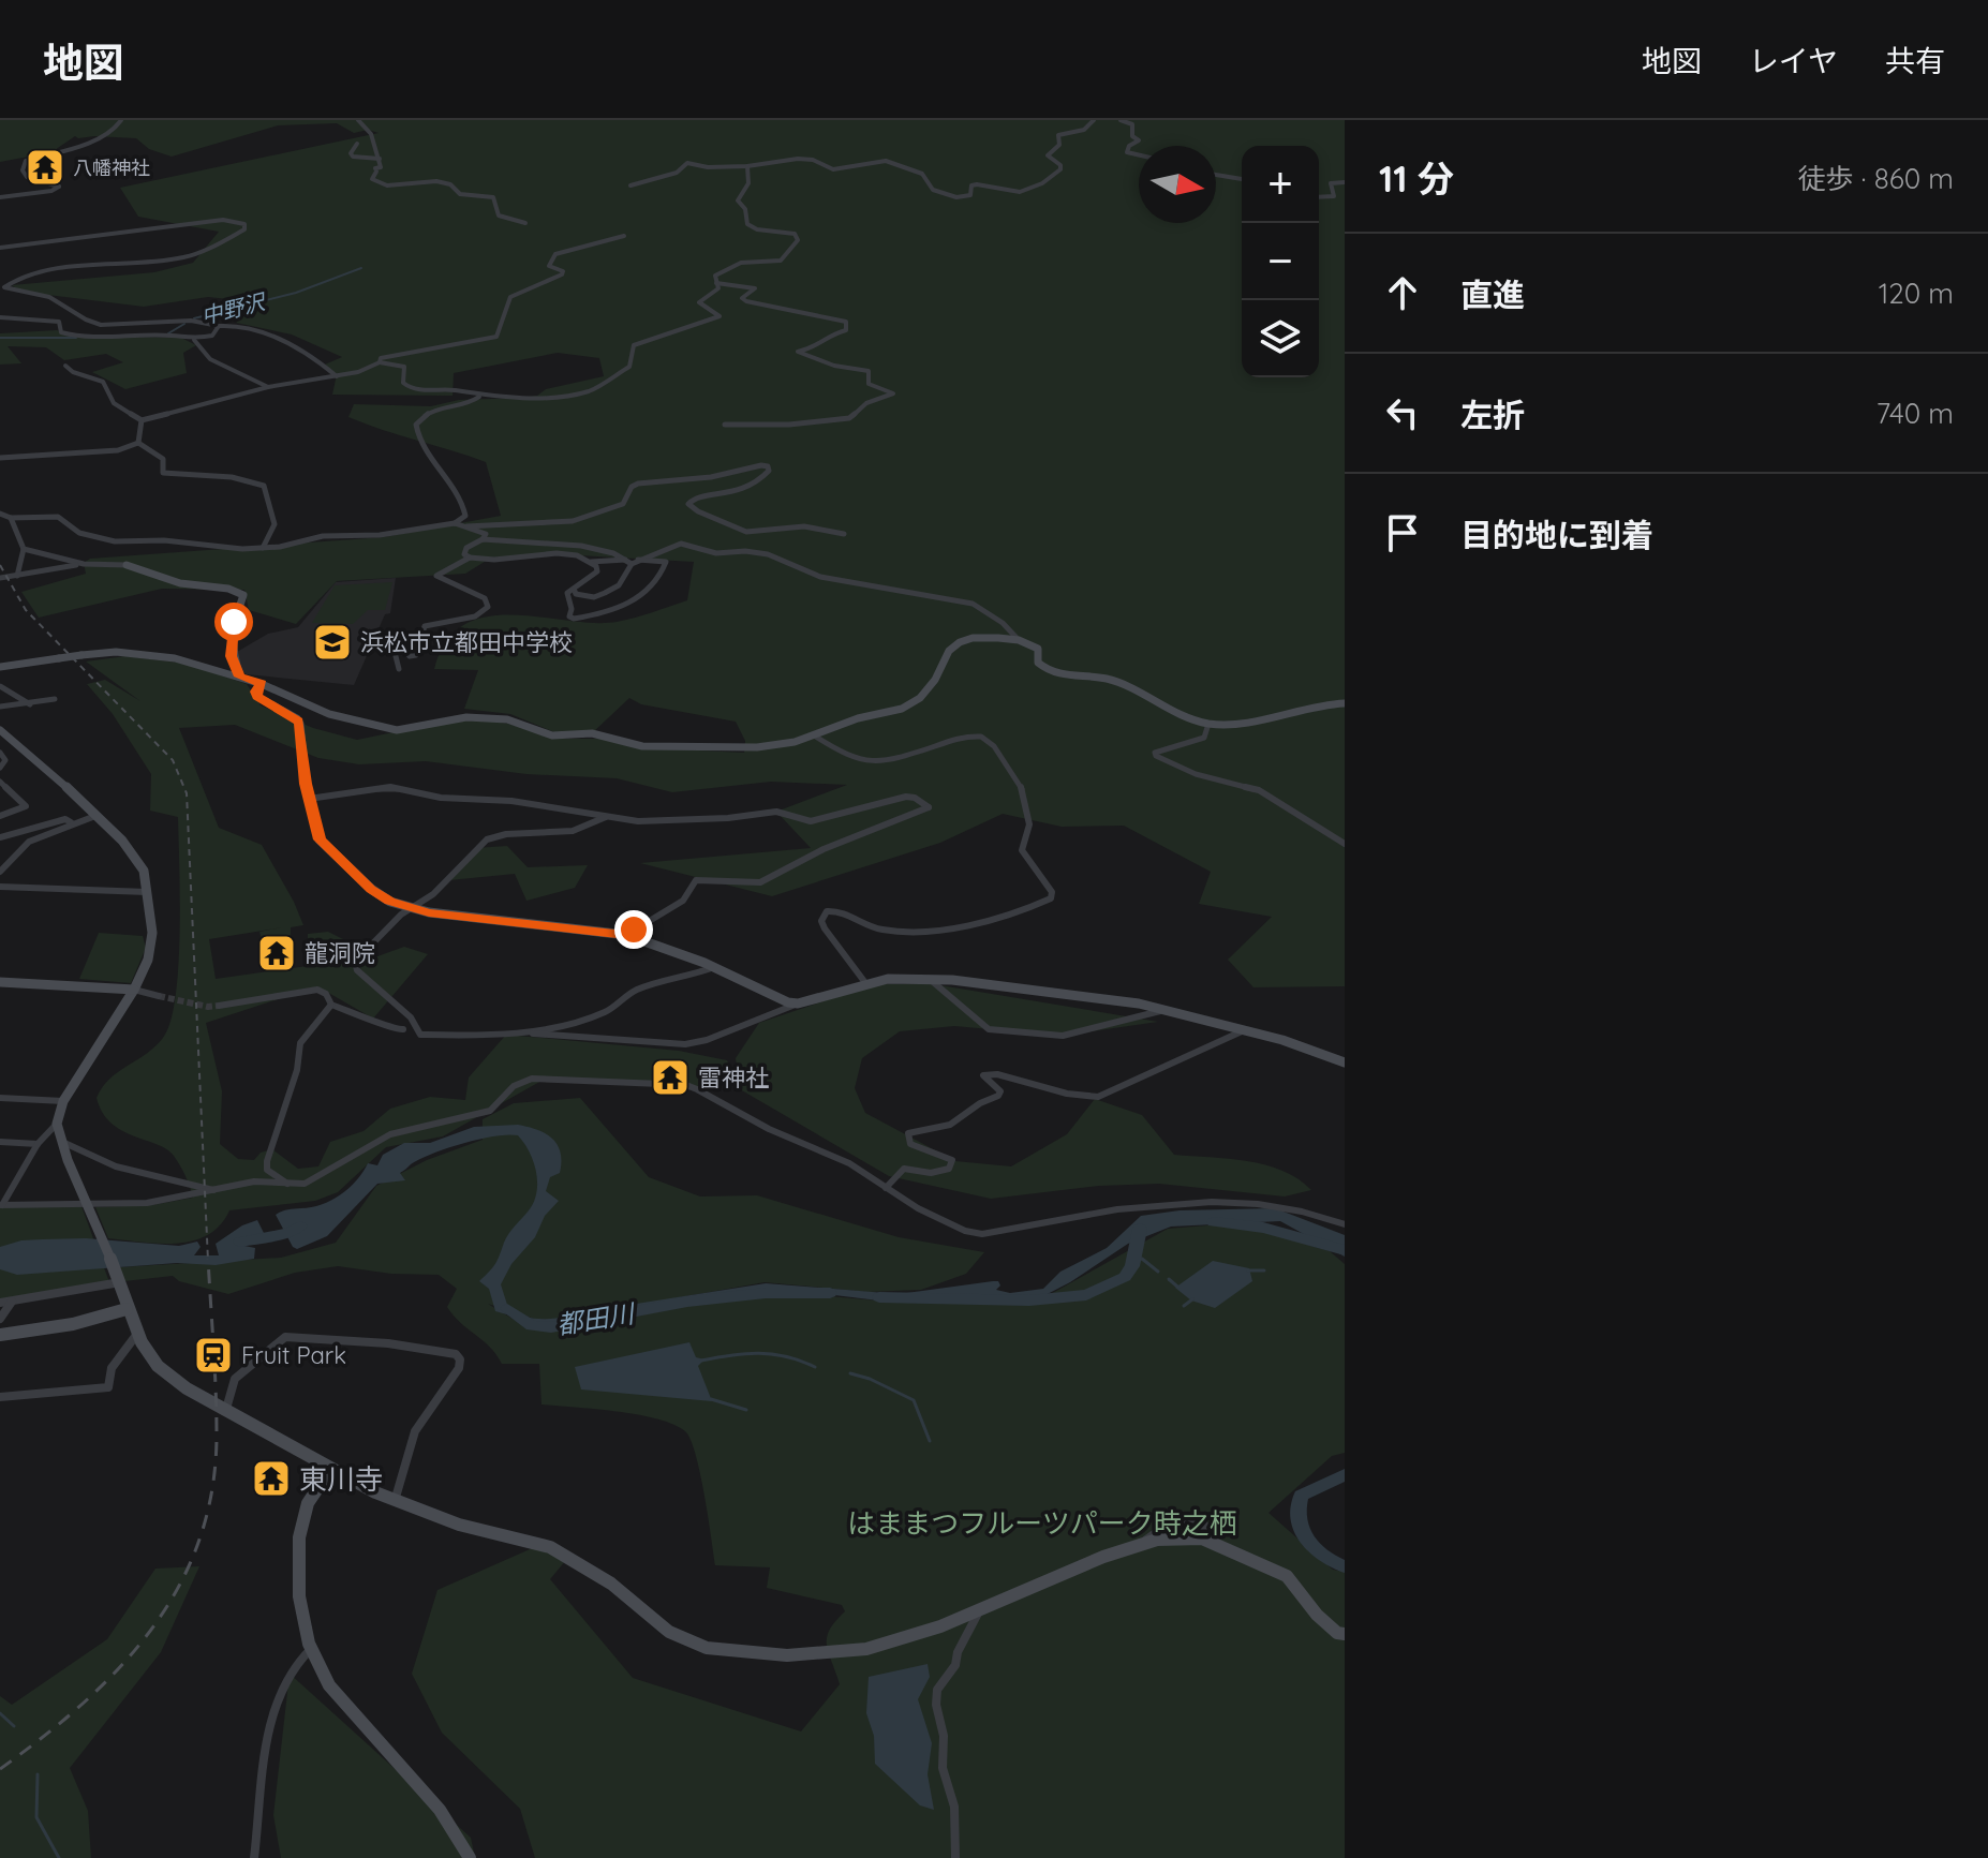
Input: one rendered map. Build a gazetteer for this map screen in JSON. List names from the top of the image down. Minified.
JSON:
{"water":["中野沢","都田川"],"parks":["はままつフルーツパーク時之栖"],"places":{"temple":["八幡神社","龍洞院","雷神社","東川寺"],"school or university":["浜松市立都田中学校"],"station":["Fruit Park"]},"north":"right","page":{"header":"地図","nav":["地図","レイヤ","共有"],"heading":["11 分","徒歩 · 860 m"],"map_buttons":["+","−"],"list":[["直進","120 m"],["左折","740 m"],"目的地に到着"]}}
